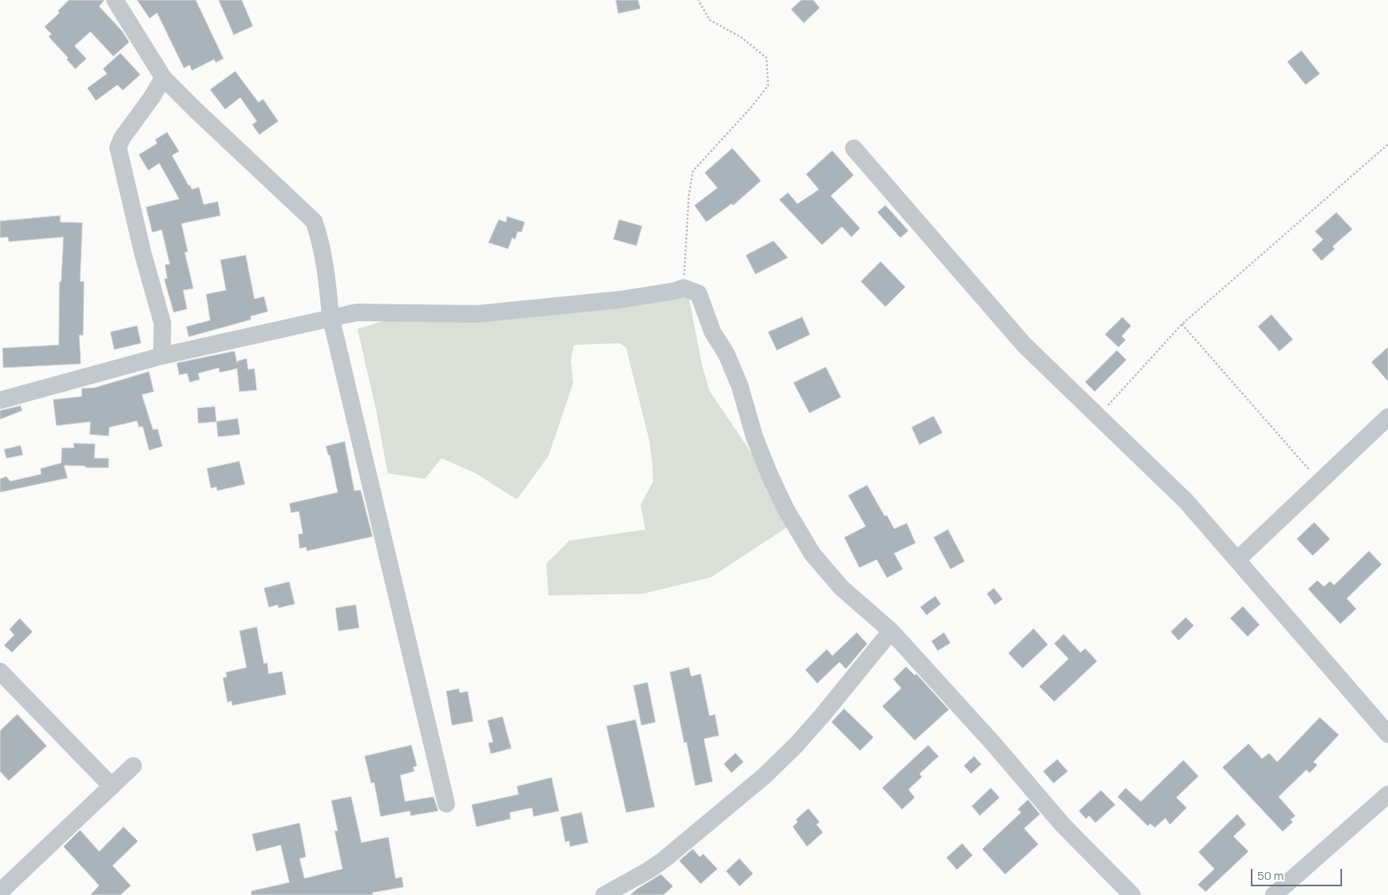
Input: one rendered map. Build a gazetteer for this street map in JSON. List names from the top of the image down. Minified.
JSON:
{"scale_bar":"50 m"}
